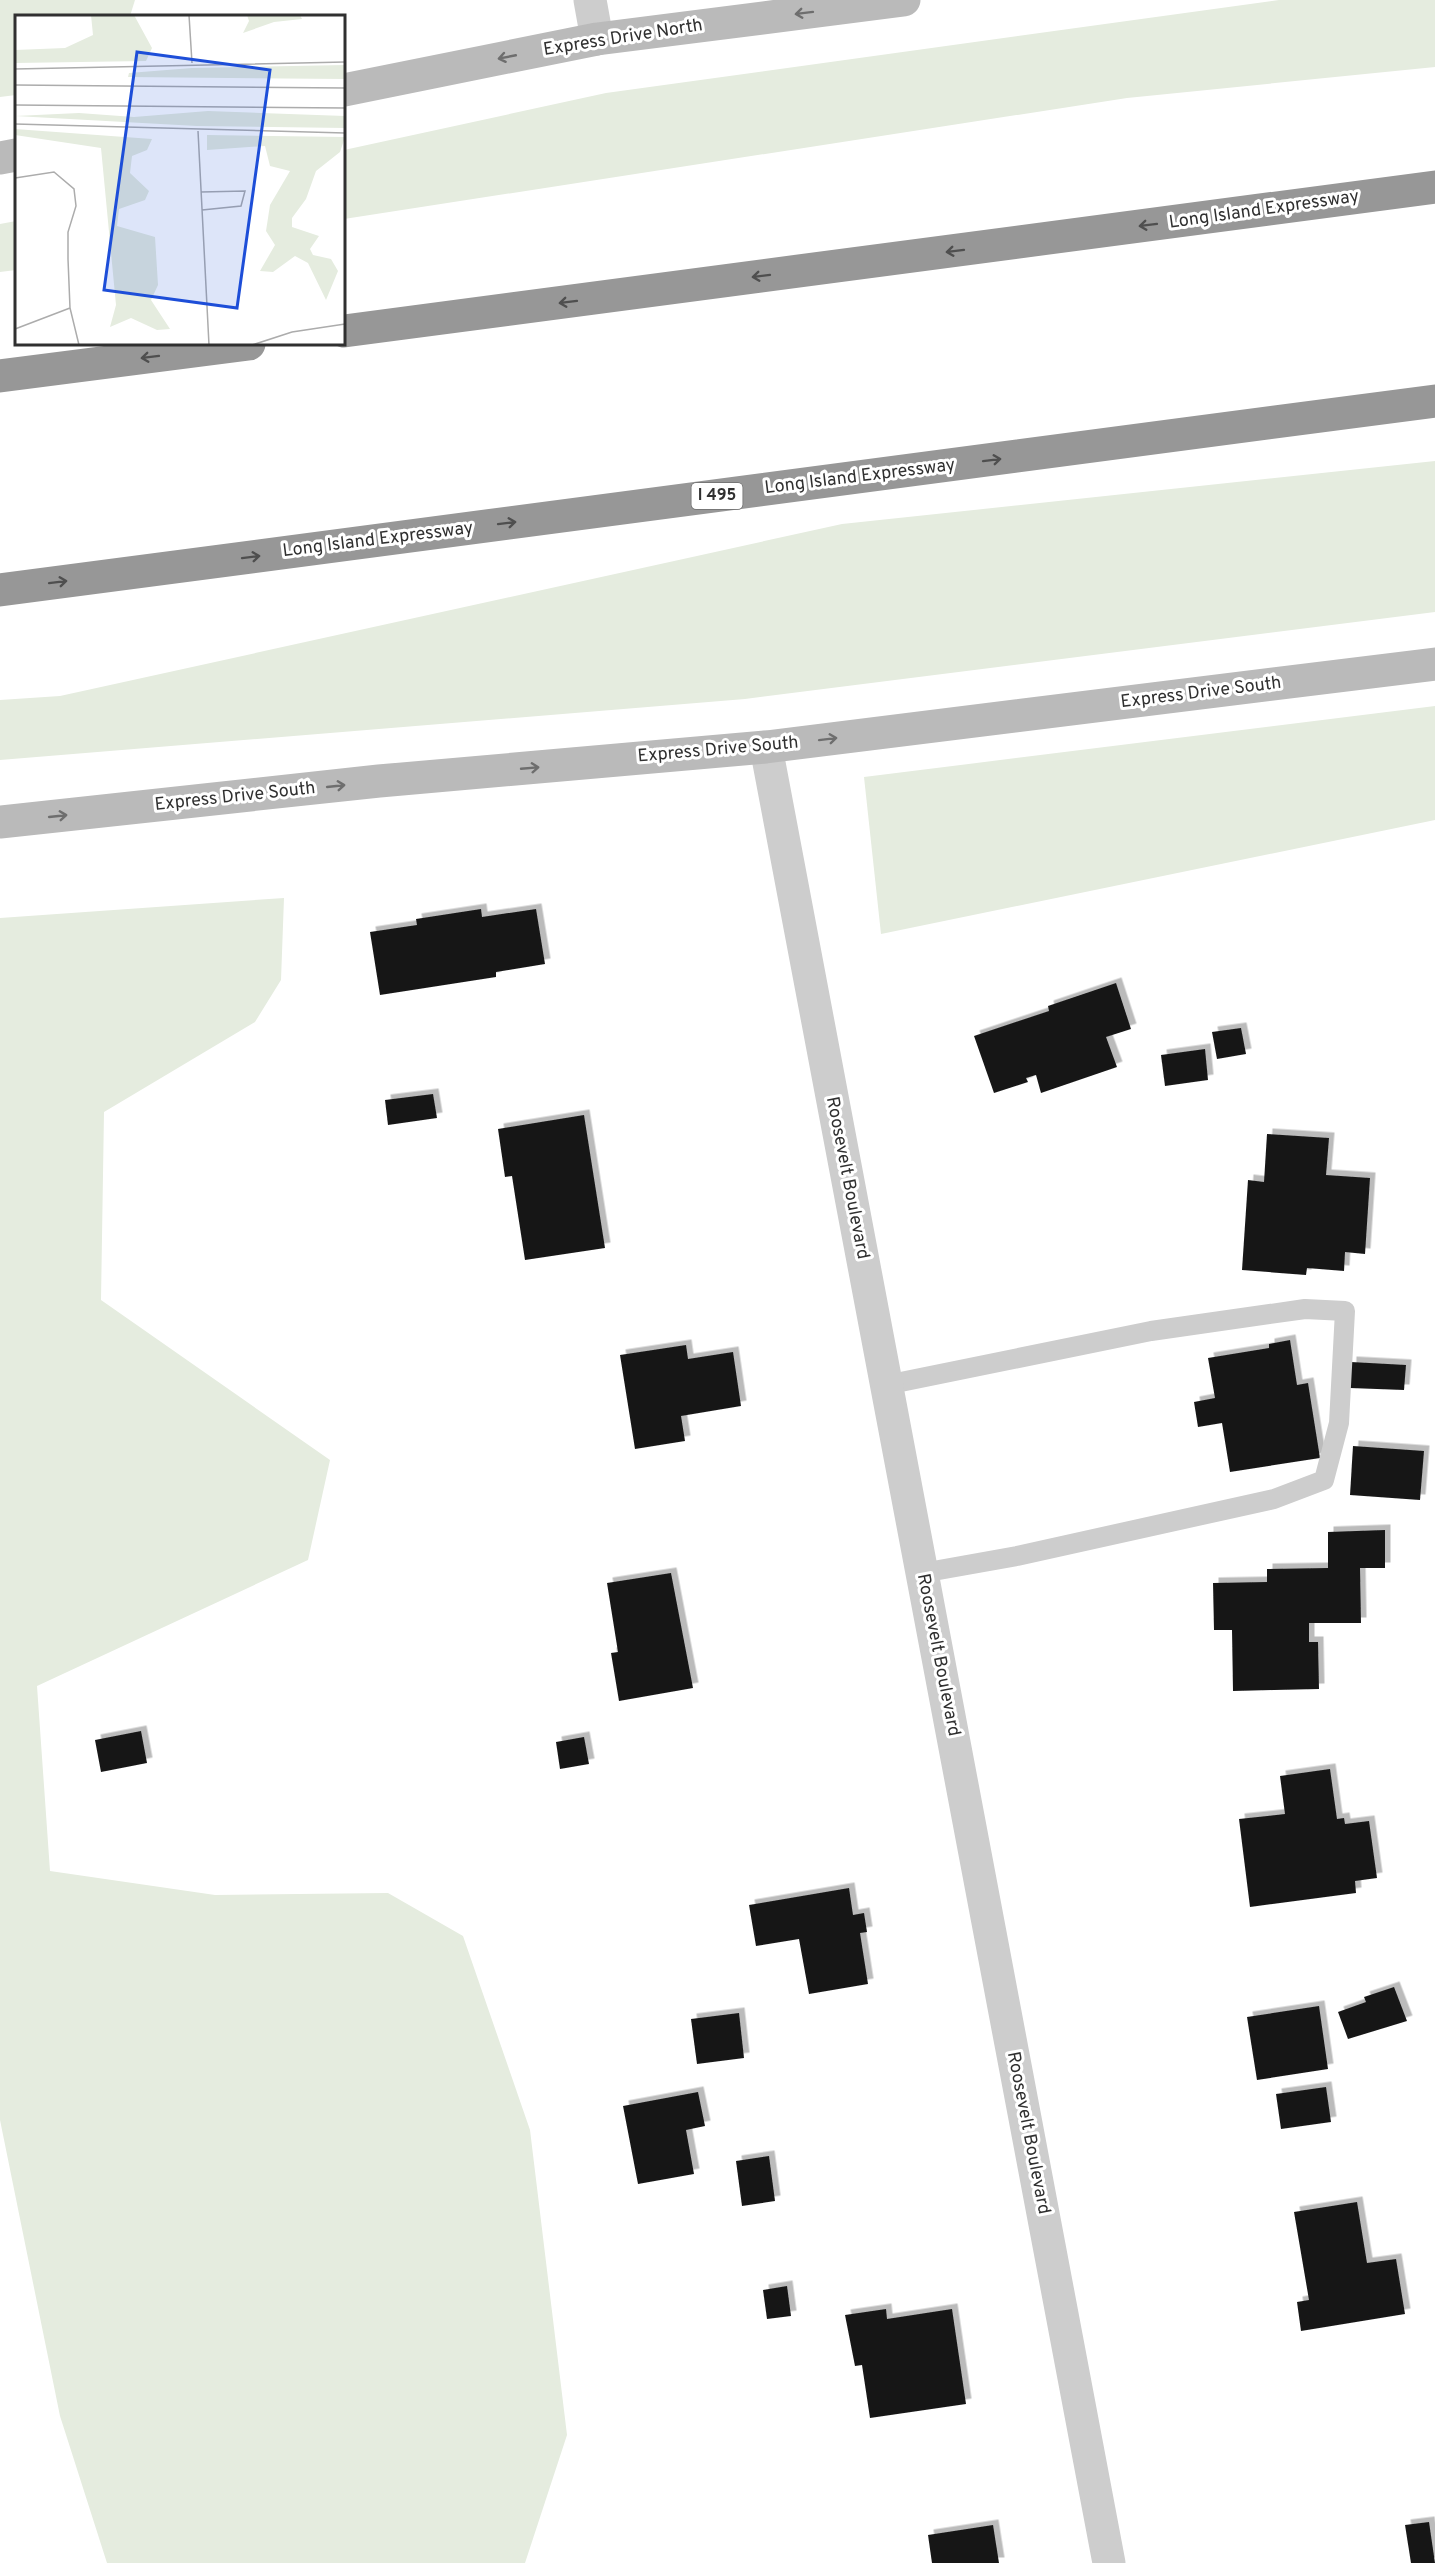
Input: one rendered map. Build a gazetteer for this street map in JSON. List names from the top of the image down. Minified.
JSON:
{"streets":{"highway":["Long Island Expressway","I 495"],"main road":["Express Drive North","Express Drive South"],"street":["Roosevelt Boulevard"]},"crossings":[["Express Drive South","Roosevelt Boulevard"]],"one_way":["Express Drive North","Express Drive South"]}
